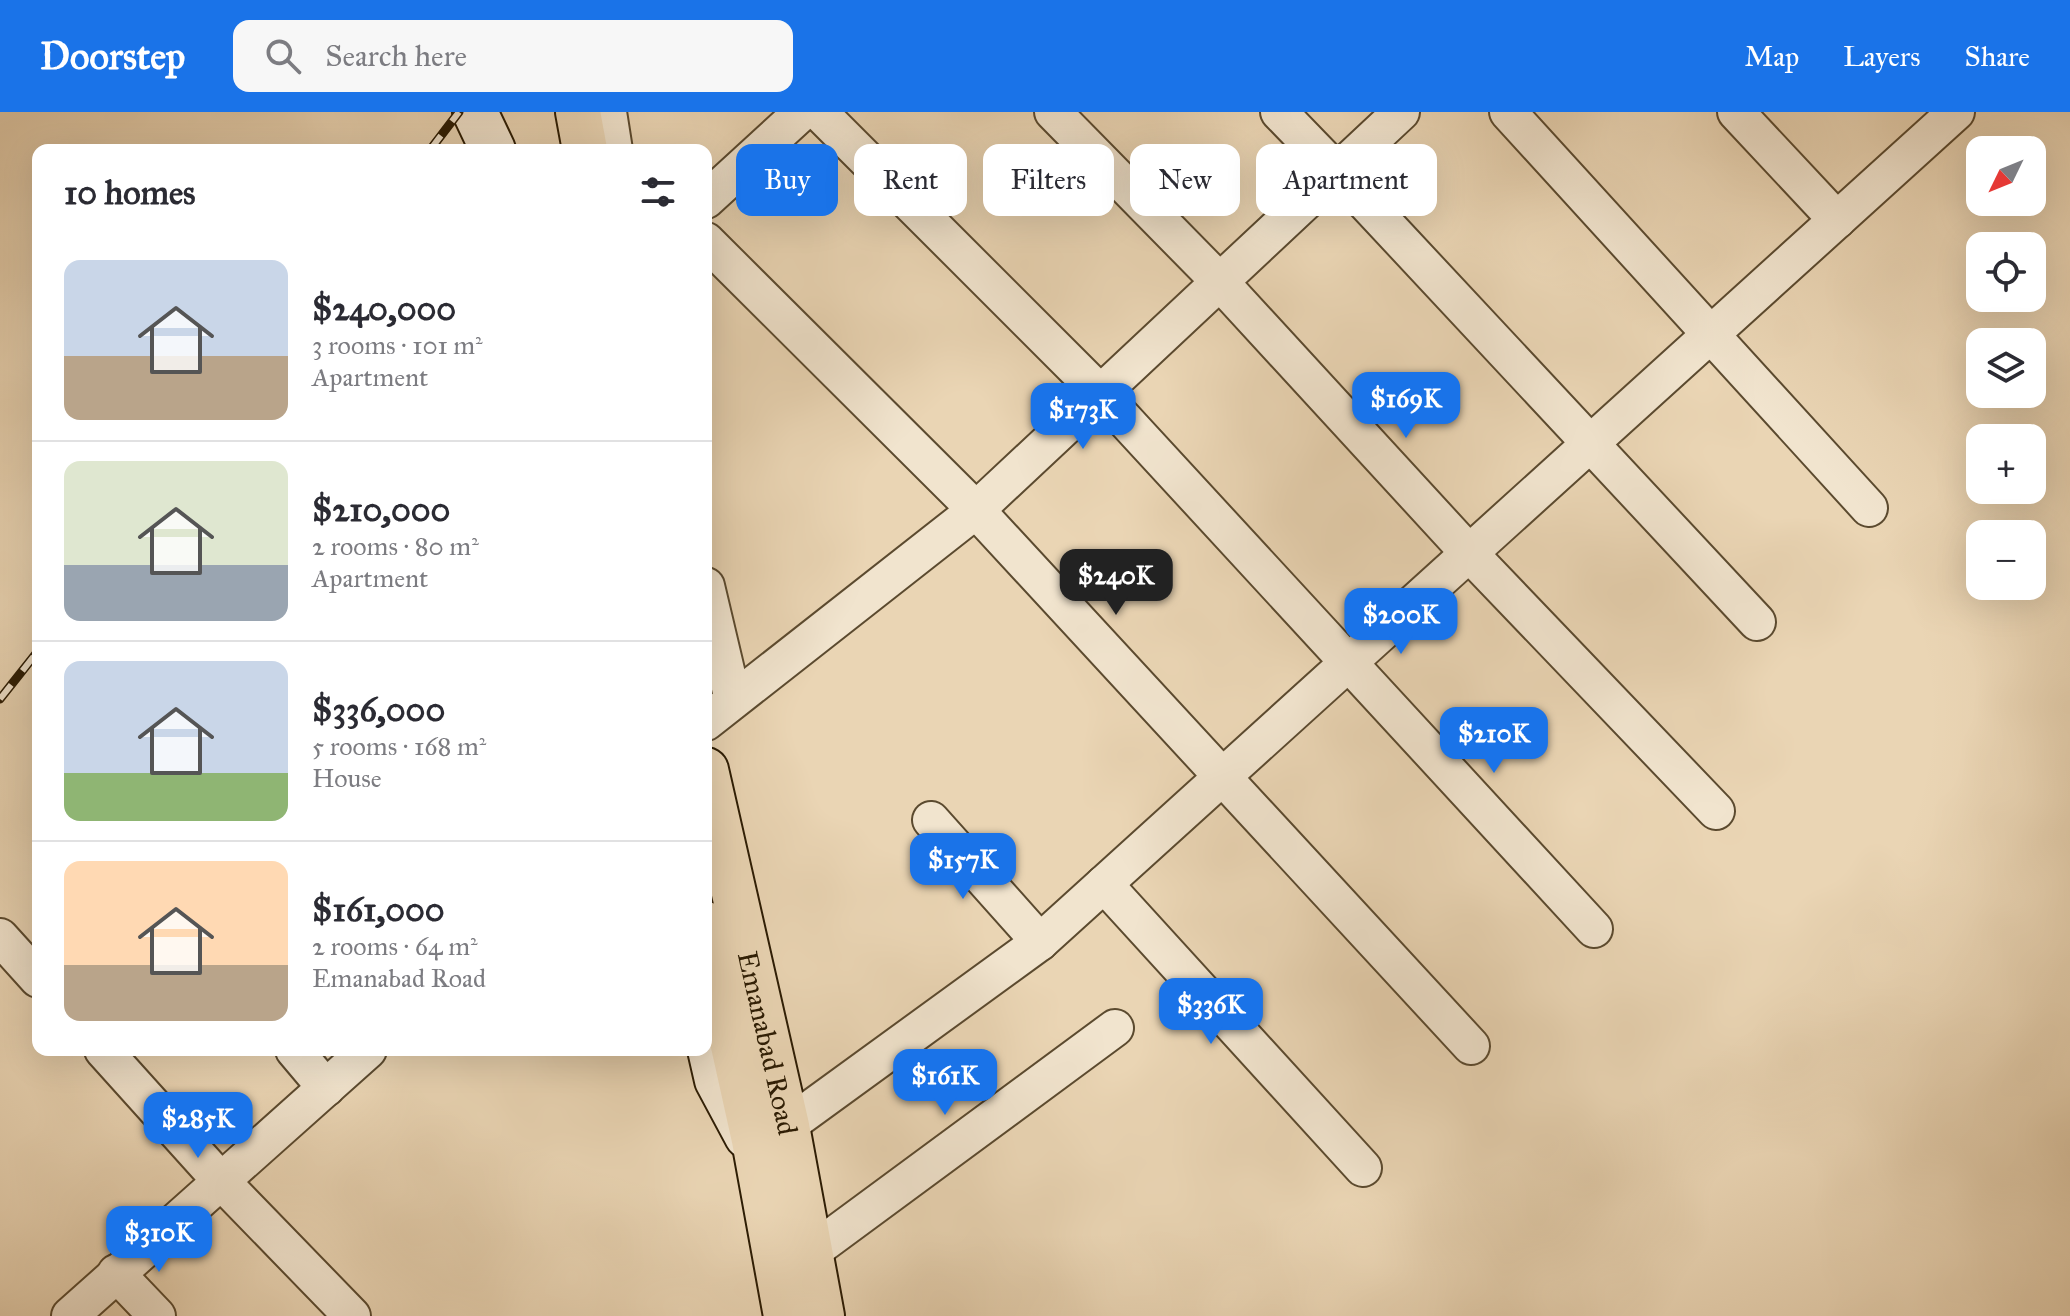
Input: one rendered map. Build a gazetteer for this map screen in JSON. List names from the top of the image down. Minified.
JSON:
{"streets":{"main road":["Emanabad Road"]},"north":"bottom left","page":{"header":"Doorstep","search":"Search here","nav":["Map","Layers","Share"],"map_buttons":["+","−"],"chip":["Buy","Rent","Filters","New","Apartment"],"heading":"10 homes","list":[{"name":"$240,000","note":"3 rooms · 101 m² · Apartment"},{"name":"$210,000","note":"2 rooms · 80 m² · Apartment"},{"name":"$336,000","note":"5 rooms · 168 m² · House"},{"name":"$161,000","note":"2 rooms · 64 m² · Emanabad Road"}],"price":["$169K","$173K","$240K","$200K","$210K","$157K","$336K","$161K","$285K","$310K"]}}
